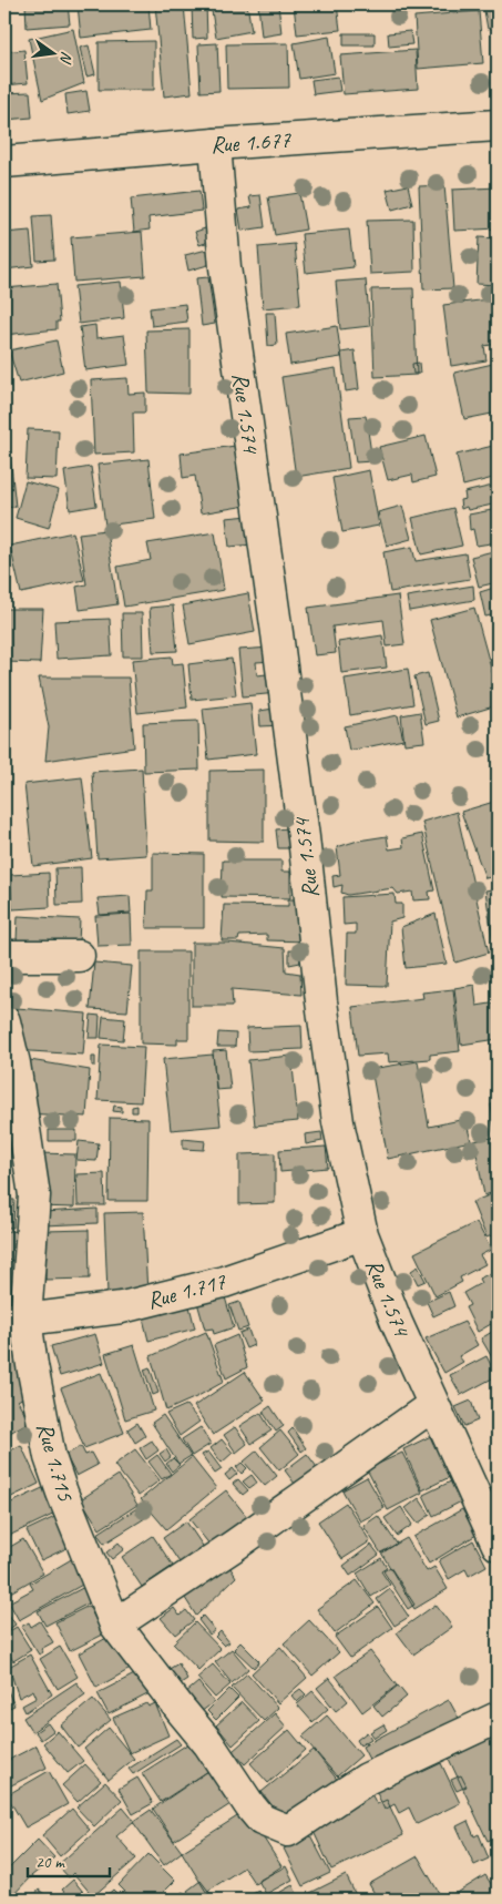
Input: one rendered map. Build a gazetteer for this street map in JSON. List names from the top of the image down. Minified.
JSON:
{"streets":{"street":["Rue 1.677","Rue 1.574","Rue 1.717","Rue 1.715"]},"crossings":[["Rue 1.677","Rue 1.574"],["Rue 1.574","Rue 1.717"],["Rue 1.717","Rue 1.715"]],"scale_bar":"20 m","north":"right"}
